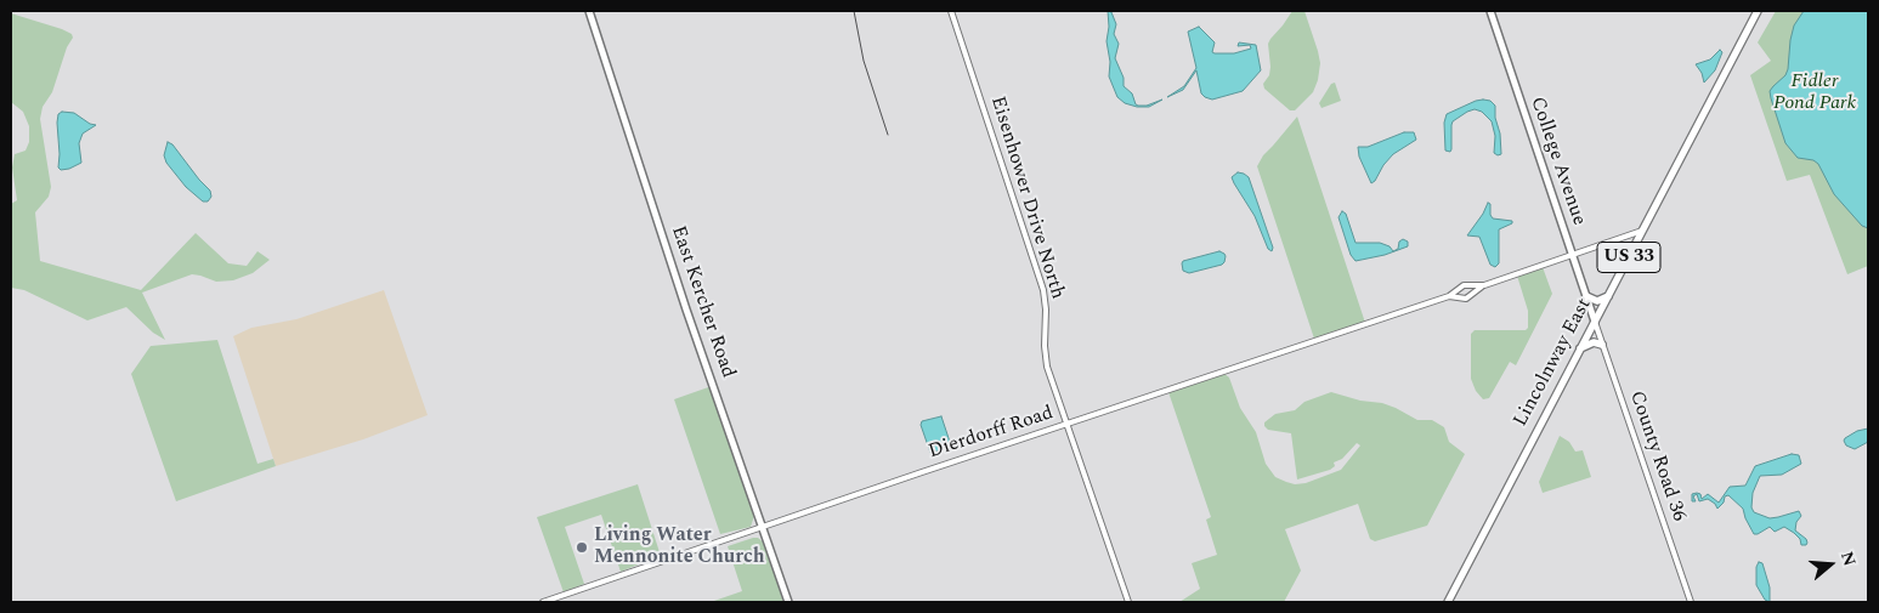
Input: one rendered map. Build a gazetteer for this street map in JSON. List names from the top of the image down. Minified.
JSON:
{"streets":{"highway":["US 33","Lincolnway East"],"main road":["College Avenue","East Kercher Road"],"street":["Eisenhower Drive North","Dierdorff Road","County Road 36"]},"crossings":[["College Avenue","Lincolnway East"],["College Avenue","Dierdorff Road"],["College Avenue","County Road 36"],["Eisenhower Drive North","Dierdorff Road"],["East Kercher Road","Dierdorff Road"],["Lincolnway East","Dierdorff Road"],["Lincolnway East","County Road 36"]],"parks":["Fidler Pond Park"],"places":["Living Water Mennonite Church"],"north":"right"}
